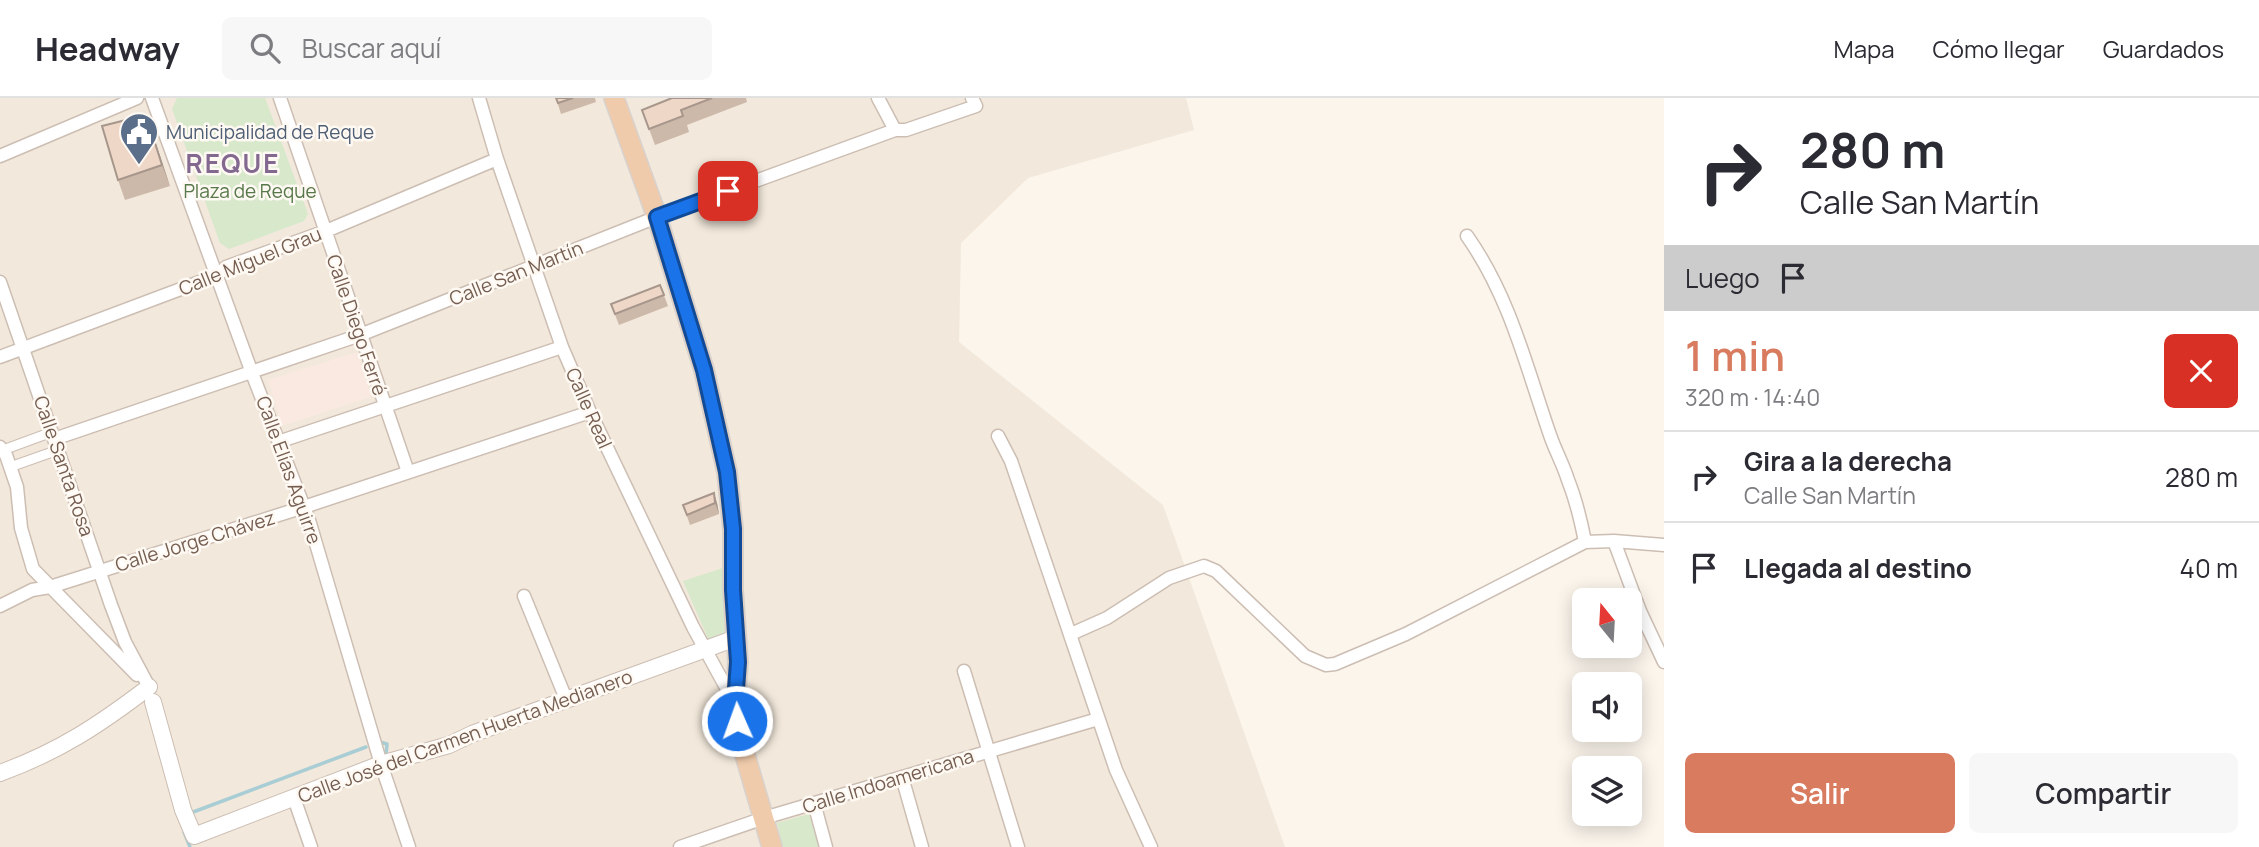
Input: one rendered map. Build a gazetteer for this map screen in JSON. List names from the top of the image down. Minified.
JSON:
{"streets":{"street":["Calle Miguel Grau","Calle San Martín","Calle Diego Ferré","Calle Real","Calle Santa Rosa","Calle Elías Aguirre","Calle Jorge Chávez","Calle José del Carmen Huerta Medianero","Calle Indoamericana"]},"crossings":[["Calle Miguel Grau","Calle Diego Ferré"],["Calle Miguel Grau","Calle Real"],["Calle Miguel Grau","Calle Santa Rosa"],["Calle Miguel Grau","Calle Elías Aguirre"],["Calle San Martín","Calle Diego Ferré"],["Calle San Martín","Calle Real"],["Calle San Martín","Calle Santa Rosa"],["Calle San Martín","Calle Elías Aguirre"],["Calle Diego Ferré","Calle Jorge Chávez"],["Calle Real","Calle Jorge Chávez"],["Calle Real","Calle José del Carmen Huerta Medianero"],["Calle Santa Rosa","Calle Jorge Chávez"],["Calle Elías Aguirre","Calle Jorge Chávez"],["Calle Elías Aguirre","Calle José del Carmen Huerta Medianero"]],"districts":["REQUE"],"parks":["Plaza de Reque"],"places":{"public building":["Municipalidad de Reque"]},"north":"top","page":{"header":"Headway","search":"Buscar aquí","nav":["Mapa","Cómo llegar","Guardados"],"turn":["280 m","Calle San Martín"],"then":"Luego","heading":["1 min","320 m · 14:40"],"list":[{"name":"Gira a la derecha","note":"Calle San Martín","value":"280 m"},{"name":"Llegada al destino","value":"40 m"}],"buttons":["Salir","Compartir"]}}
